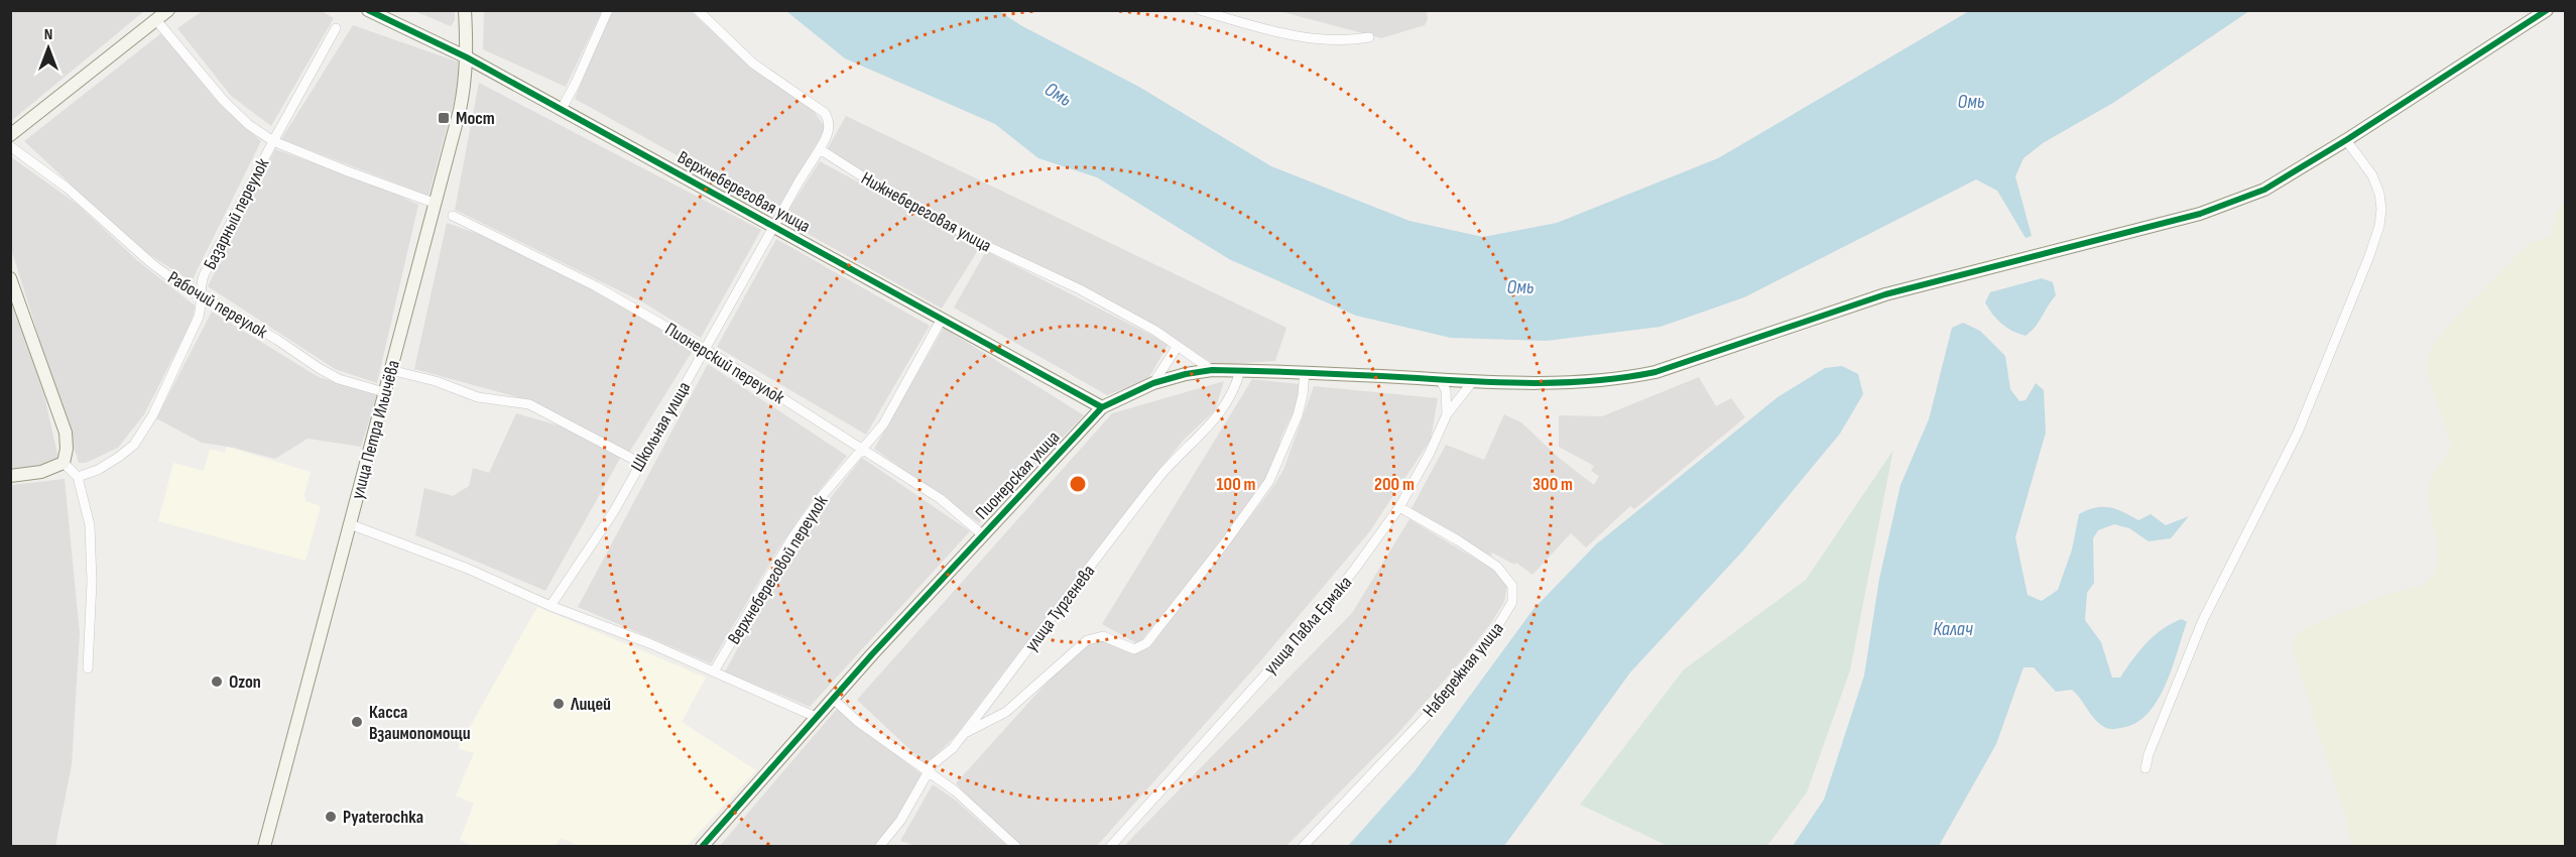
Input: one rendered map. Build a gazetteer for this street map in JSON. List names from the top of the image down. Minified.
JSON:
{"streets":{"street":["Верхнебереговая улица","Нижнебереговая улица","Базарный переулок","Рабочий переулок","Пионерский переулок","Школьная улица","улица Петра Ильичёва","Пионерская улица","Верхнебереговой переулок","улица Тургенева","улица Павла Ермака","Набережная улица"]},"crossings":[["Верхнебереговая улица","Школьная улица"],["Верхнебереговая улица","улица Петра Ильичёва"],["Верхнебереговая улица","Пионерская улица"],["Верхнебереговая улица","Верхнебереговой переулок"],["Нижнебереговая улица","Школьная улица"],["Нижнебереговая улица","Пионерская улица"],["Базарный переулок","Рабочий переулок"],["Рабочий переулок","улица Петра Ильичёва"],["Пионерский переулок","Школьная улица"],["Пионерский переулок","Пионерская улица"],["Пионерский переулок","Верхнебереговой переулок"],["Пионерская улица","улица Тургенева"],["Пионерская улица","улица Павла Ермака"],["улица Павла Ермака","Набережная улица"]],"water":["Омь","Калач"],"places":{"transit":["Мост"],"other":["Ozon","Лицей","Касса Взаимопомощи","Pyaterochka"]},"north":"top","rings":["100 m","200 m","300 m"]}
